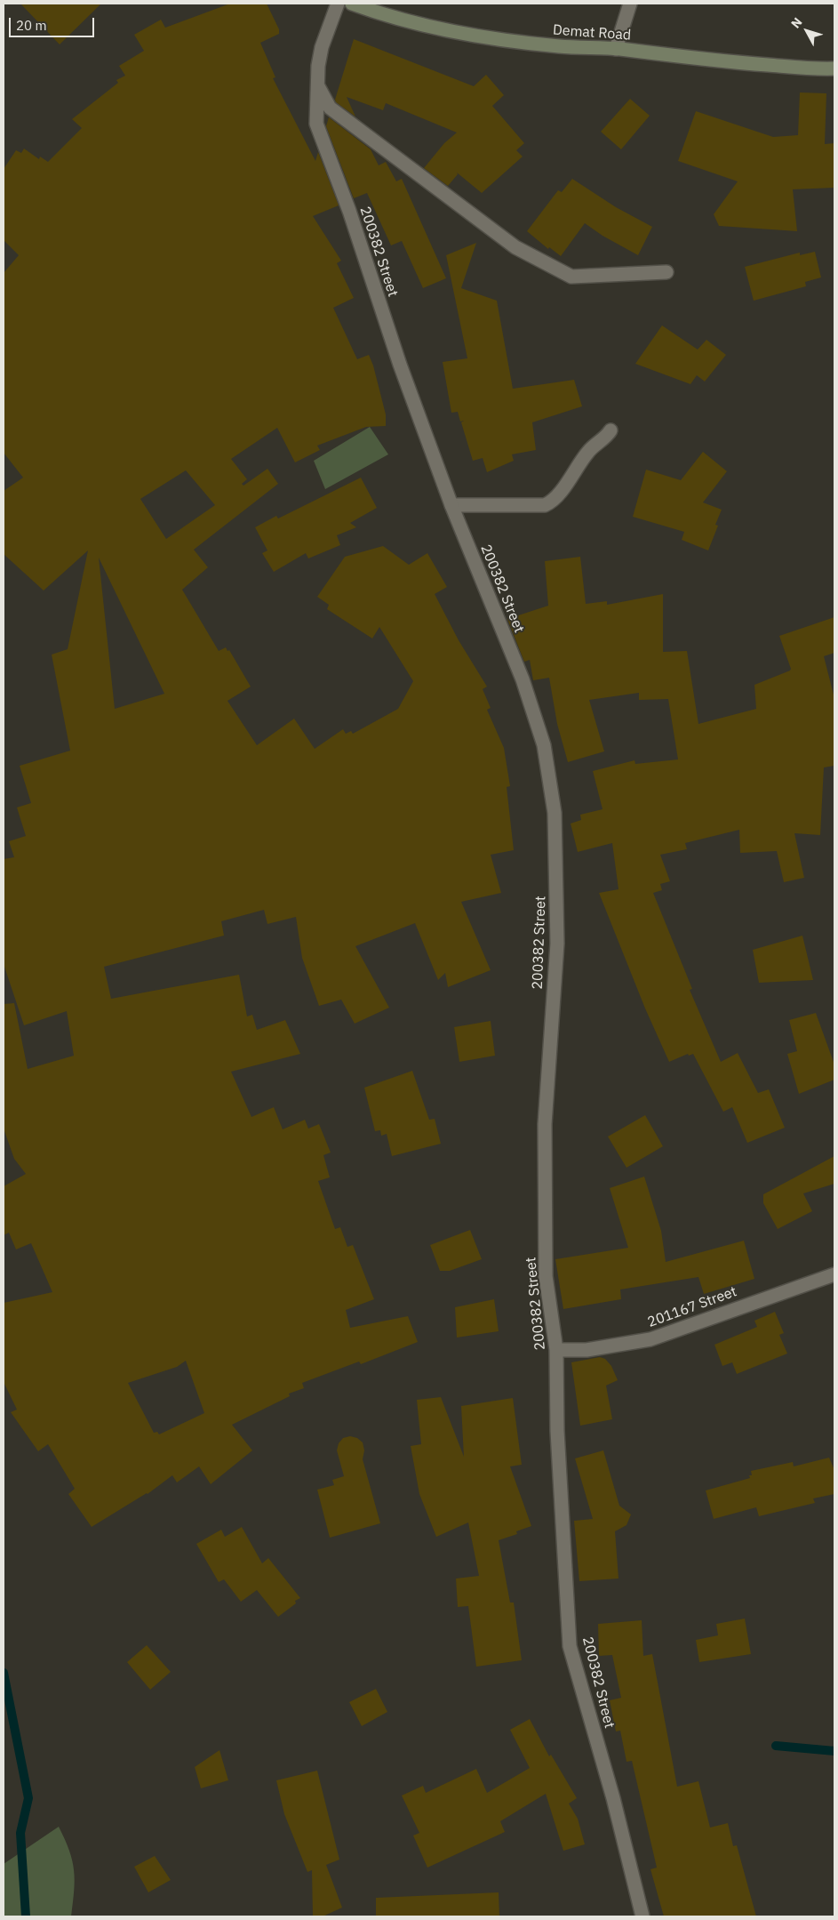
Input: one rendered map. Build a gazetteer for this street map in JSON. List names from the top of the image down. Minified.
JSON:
{"streets":{"street":["Demat Road","200382 Street","201167 Street"]},"crossings":[["200382 Street","201167 Street"]],"scale_bar":"20 m","north":"top left"}
